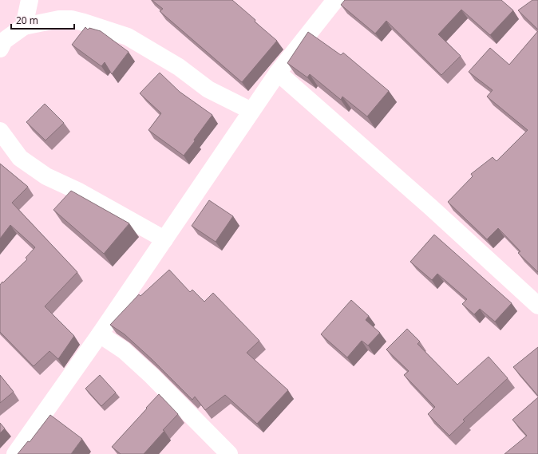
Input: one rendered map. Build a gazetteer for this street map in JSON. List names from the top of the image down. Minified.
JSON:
{"scale_bar":"20 m"}
